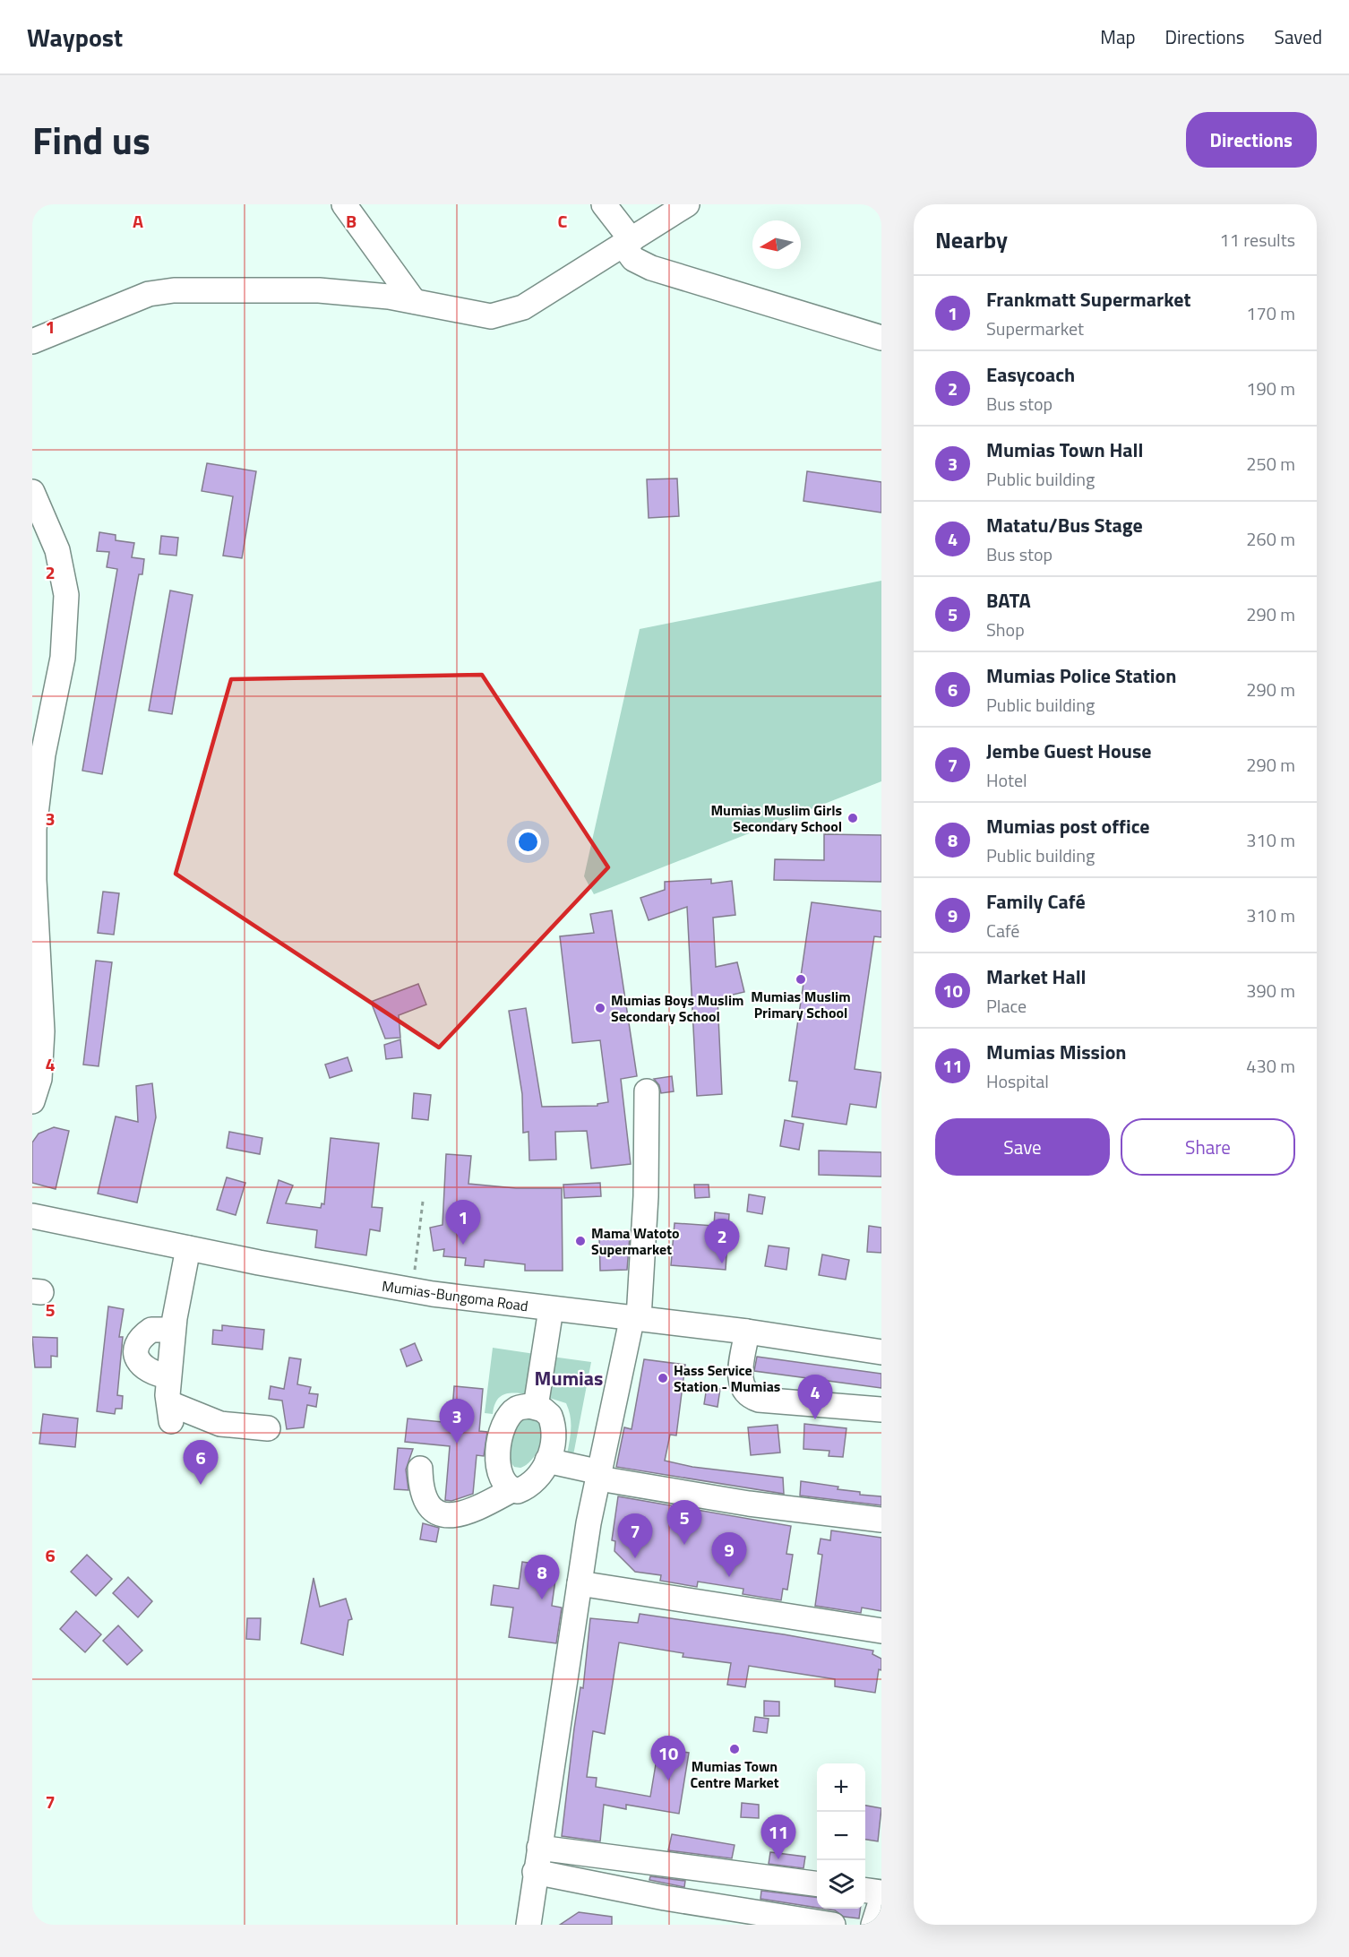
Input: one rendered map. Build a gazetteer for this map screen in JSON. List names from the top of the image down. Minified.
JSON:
{"streets":{"street":["Mumias-Bungoma Road"]},"districts":["Mumias"],"places":["Mumias Muslim Girls Secondary School","Mumias Muslim Primary School","Mumias Boys Muslim Secondary School","Mama Watoto Supermarket","Hass Service Station - Mumias","Mumias Town Centre Market"],"north":"left","page":{"header":"Waypost","nav":["Map","Directions","Saved"],"title":"Find us","buttons":["Directions",["Save","Share"]],"heading":["Nearby","11 results"],"list":[{"mark":"1","name":"Frankmatt Supermarket","note":"Supermarket","value":"170 m"},{"mark":"2","name":"Easycoach","note":"Bus stop","value":"190 m"},{"mark":"3","name":"Mumias Town Hall","note":"Public building","value":"250 m"},{"mark":"4","name":"Matatu/Bus Stage","note":"Bus stop","value":"260 m"},{"mark":"5","name":"BATA","note":"Shop","value":"290 m"},{"mark":"6","name":"Mumias Police Station","note":"Public building","value":"290 m"},{"mark":"7","name":"Jembe Guest House","note":"Hotel","value":"290 m"},{"mark":"8","name":"Mumias post office","note":"Public building","value":"310 m"},{"mark":"9","name":"Family Café","note":"Café","value":"310 m"},{"mark":"10","name":"Market Hall","note":"Place","value":"390 m"},{"mark":"11","name":"Mumias Mission","note":"Hospital","value":"430 m"}],"pins":["1","2","4","3","6","5","7","9","8","10","11"],"map_buttons":["+","−"]},"grid":{"columns":["A","B","C"],"rows":["1","2","3","4","5","6","7"]}}
